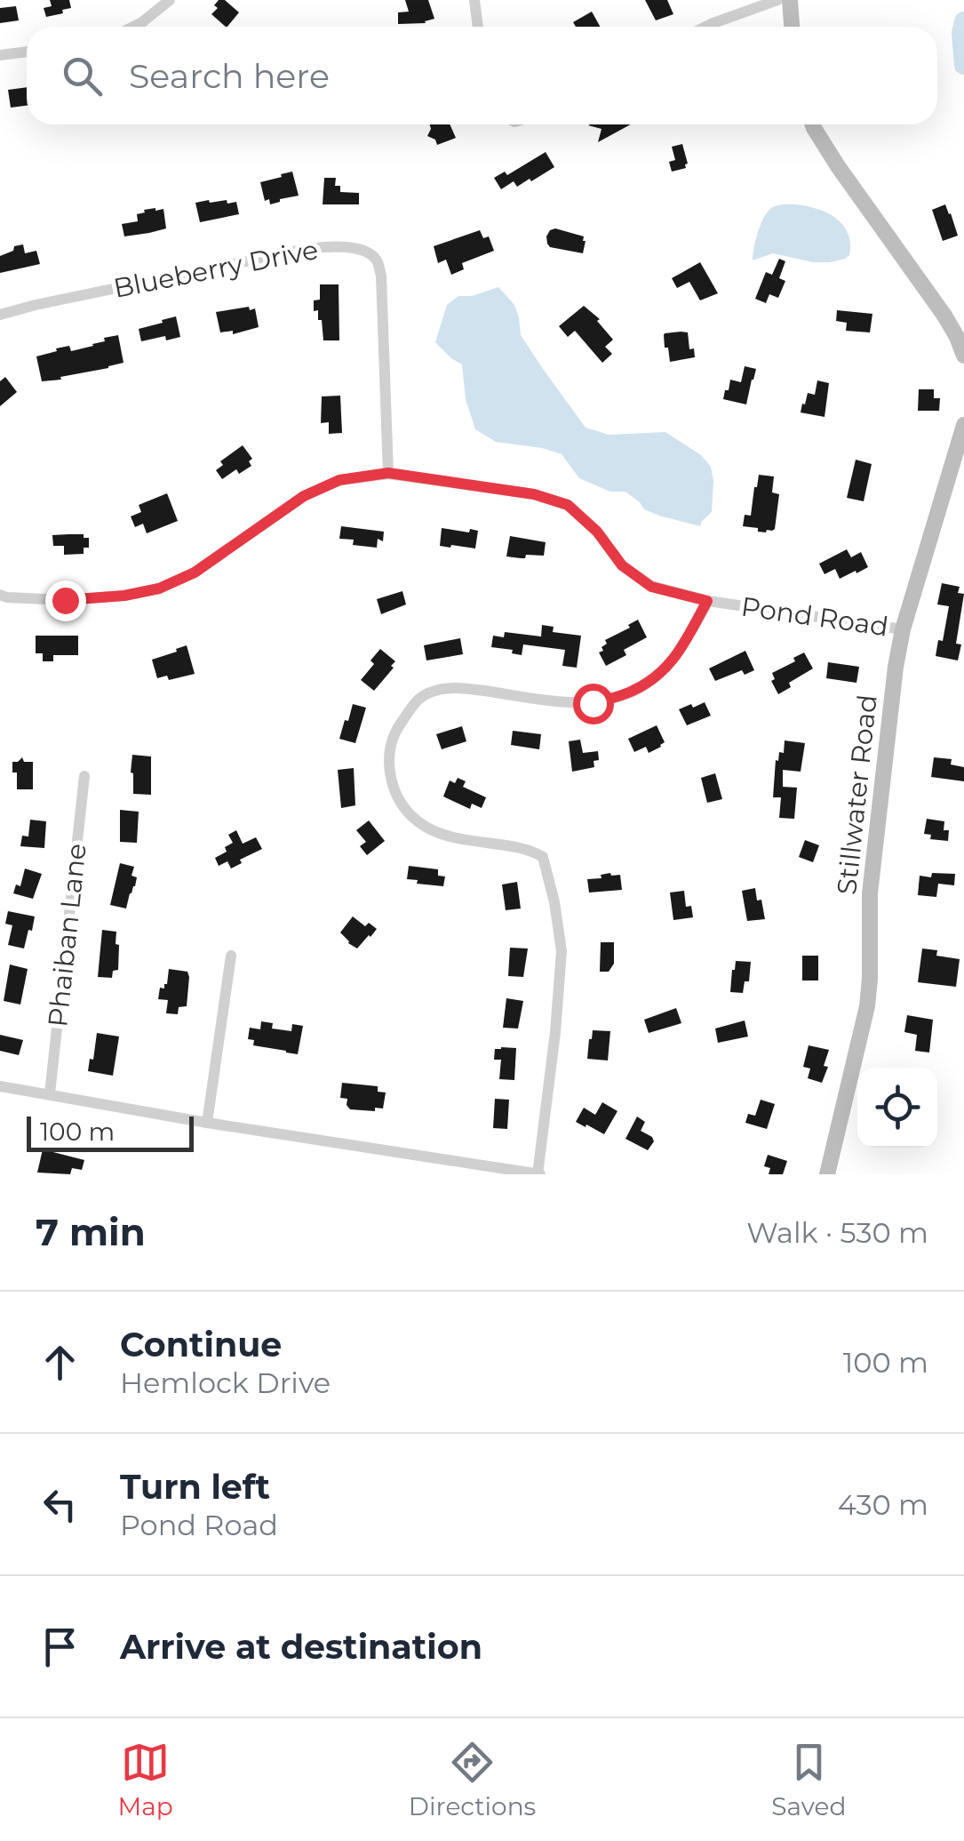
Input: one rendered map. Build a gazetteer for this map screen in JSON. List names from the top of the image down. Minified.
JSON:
{"streets":{"main road":["Stillwater Road"],"street":["Blueberry Drive","Pond Road","Phaiban Lane"]},"crossings":[["Blueberry Drive","Pond Road"],["Pond Road","Stillwater Road"]],"scale_bar":"100 m","page":{"search":"Search here","scale":"100 m","heading":["7 min","Walk · 530 m"],"list":[["Continue","Hemlock Drive","100 m"],["Turn left","Pond Road","430 m"],"Arrive at destination"],"nav":["Map","Directions","Saved"]}}
